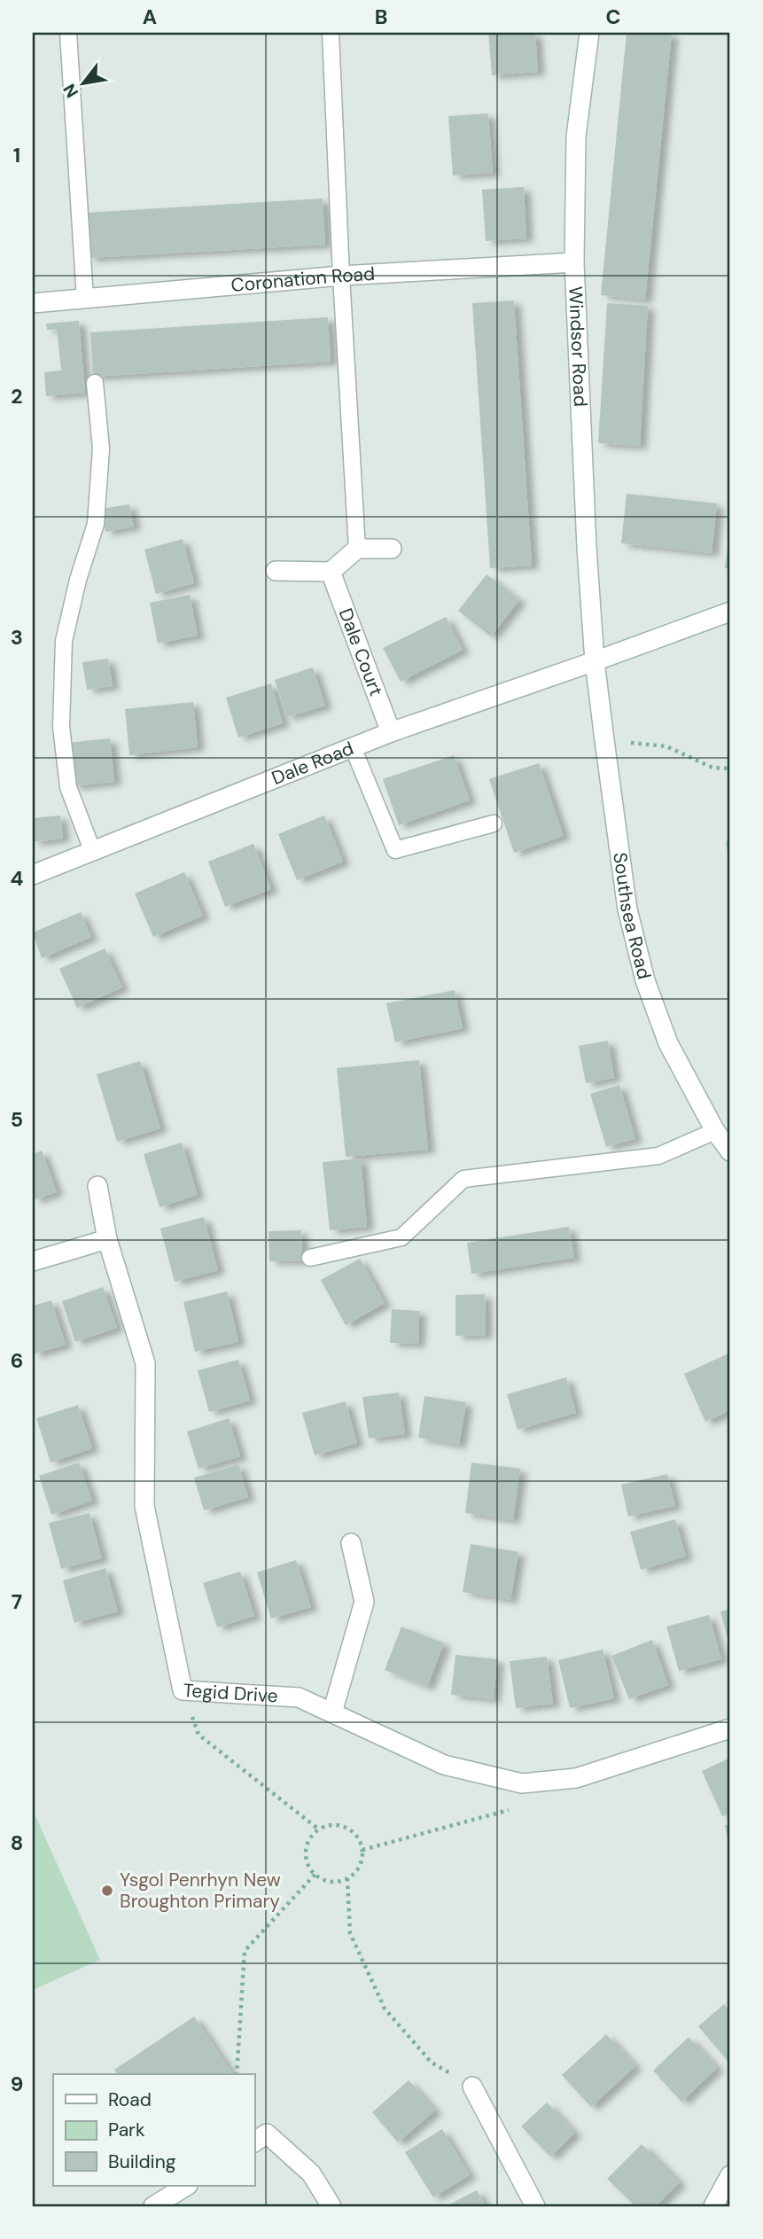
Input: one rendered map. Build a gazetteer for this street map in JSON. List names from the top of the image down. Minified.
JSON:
{"streets":{"street":["Coronation Road","Windsor Road","Dale Court","Dale Road","Southsea Road","Tegid Drive"]},"crossings":[["Coronation Road","Windsor Road"],["Windsor Road","Dale Road"],["Windsor Road","Southsea Road"],["Dale Court","Dale Road"],["Dale Road","Southsea Road"]],"places":["Ysgol Penrhyn New Broughton Primary"],"legend":["Road","Park","Building"],"north":"bottom left","grid":{"columns":["A","B","C"],"rows":["1","2","3","4","5","6","7","8","9"]}}
